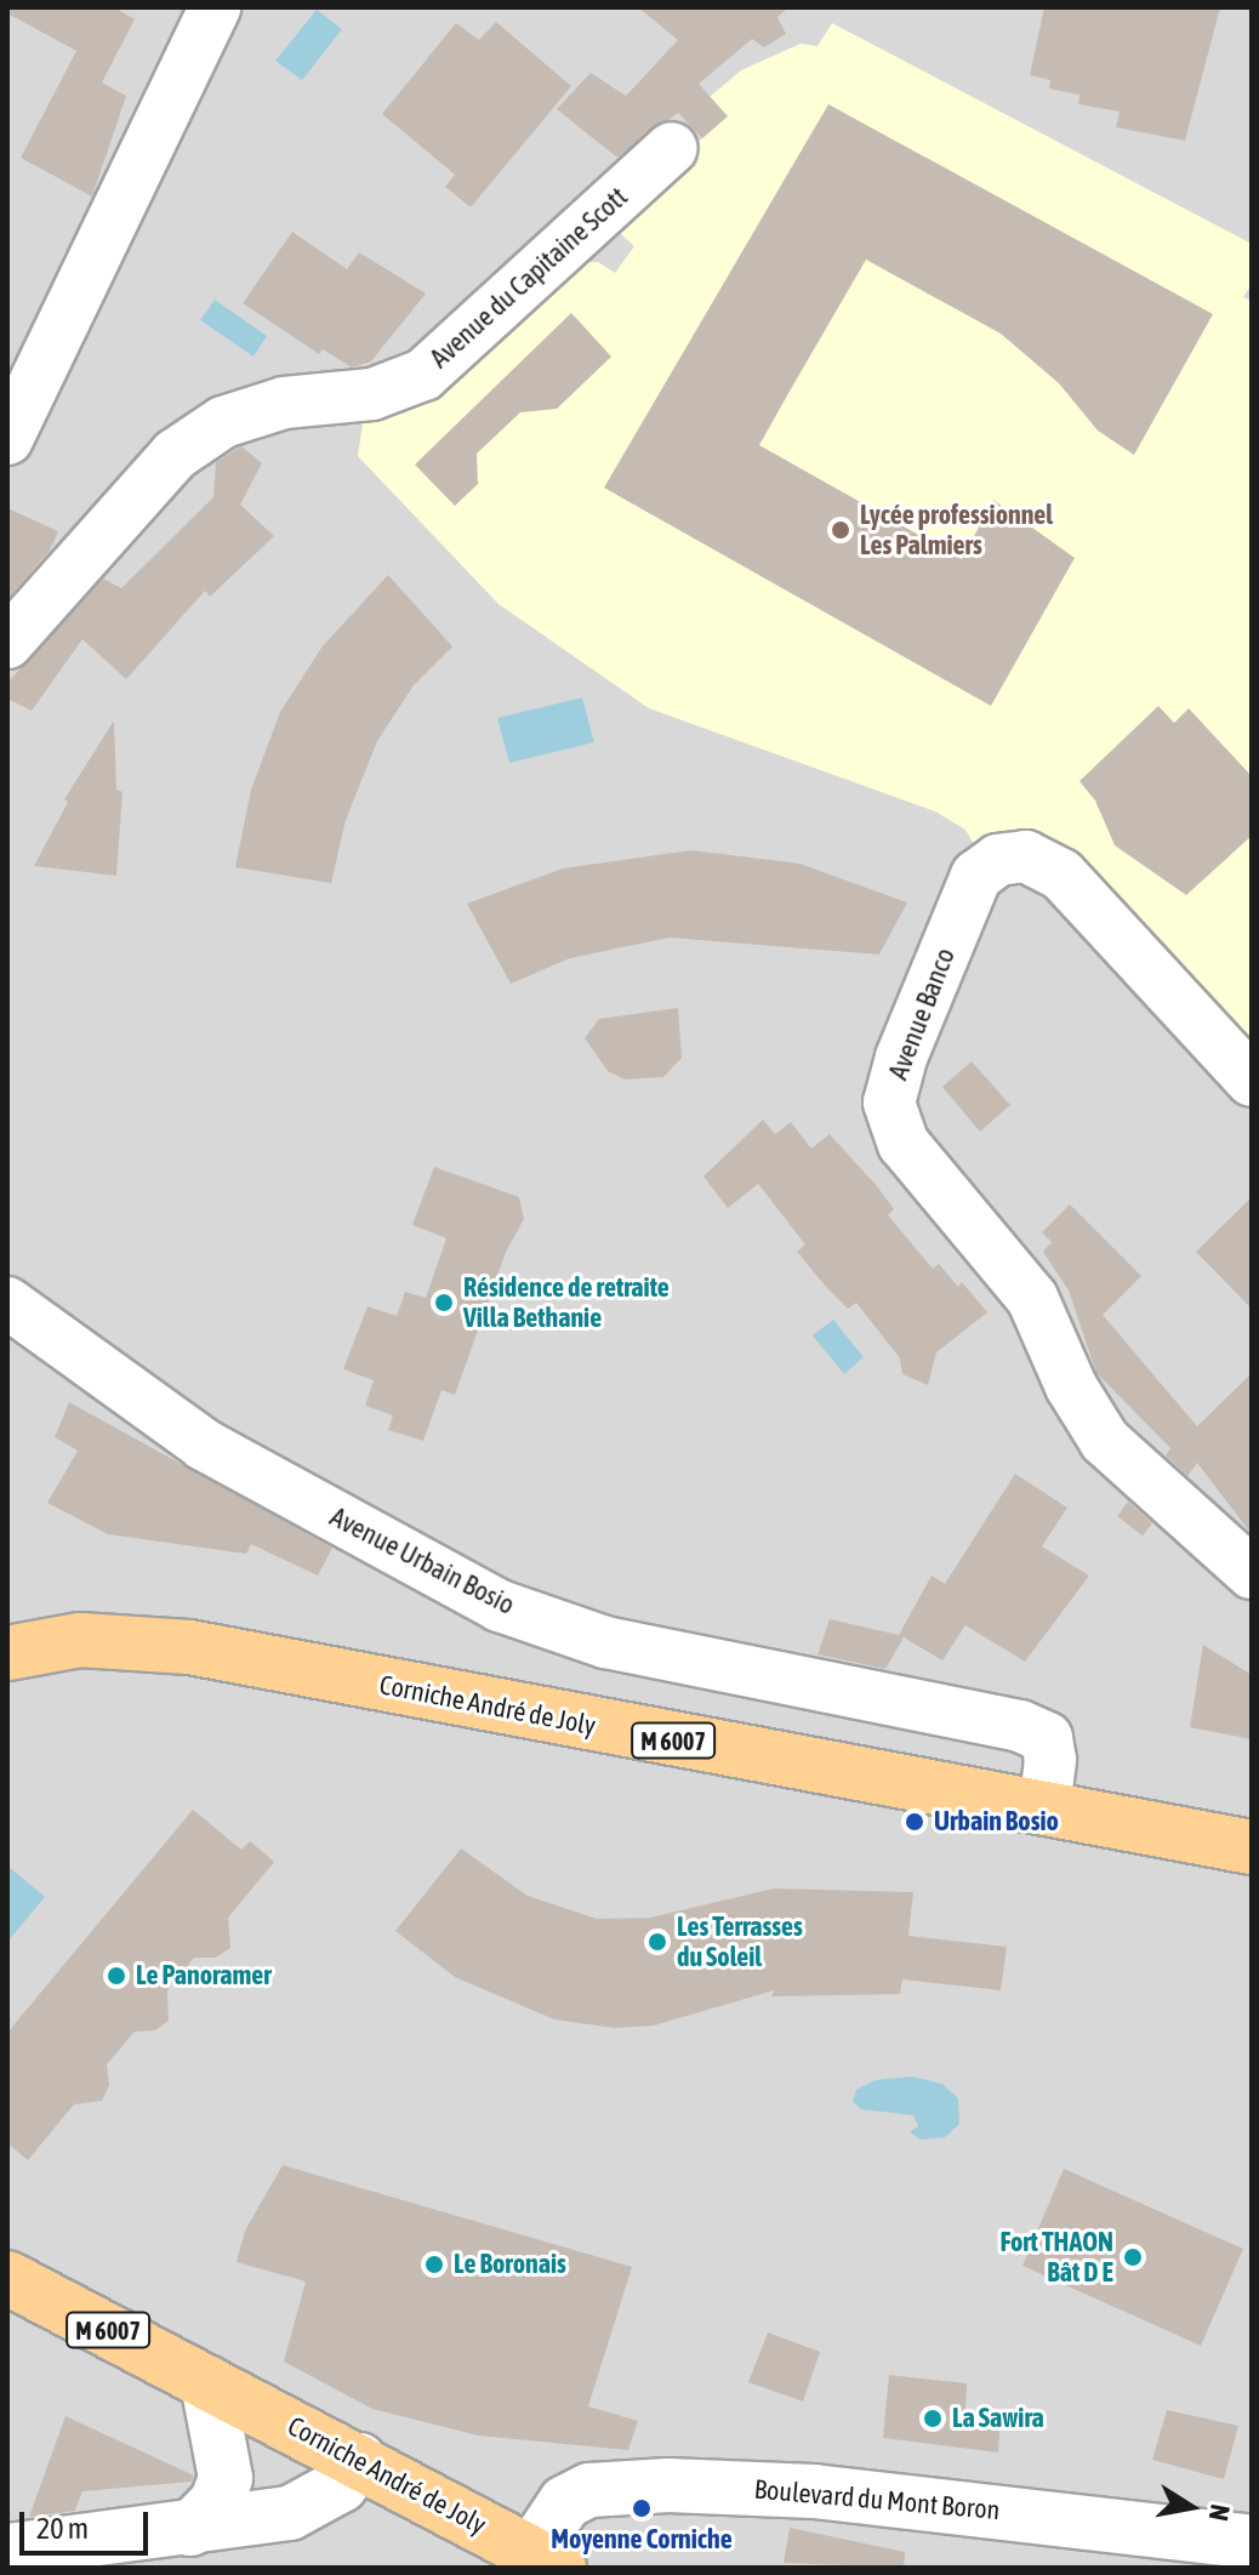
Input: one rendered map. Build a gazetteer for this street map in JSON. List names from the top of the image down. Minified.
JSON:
{"streets":{"main road":["Corniche André de Joly","M 6007"],"street":["Avenue du Capitaine Scott","Avenue Banco","Avenue Urbain Bosio","Boulevard du Mont Boron"]},"crossings":[["Avenue Urbain Bosio","Corniche André de Joly"],["Corniche André de Joly","Boulevard du Mont Boron"]],"places":["Lycée professionnel Les Palmiers","Résidence de retraite Villa Bethanie","Urbain Bosio","Les Terrasses du Soleil","Le Panoramer","Fort THAON Bât D E","Le Boronais","La Sawira","Moyenne Corniche"],"scale_bar":"20 m","north":"right"}
